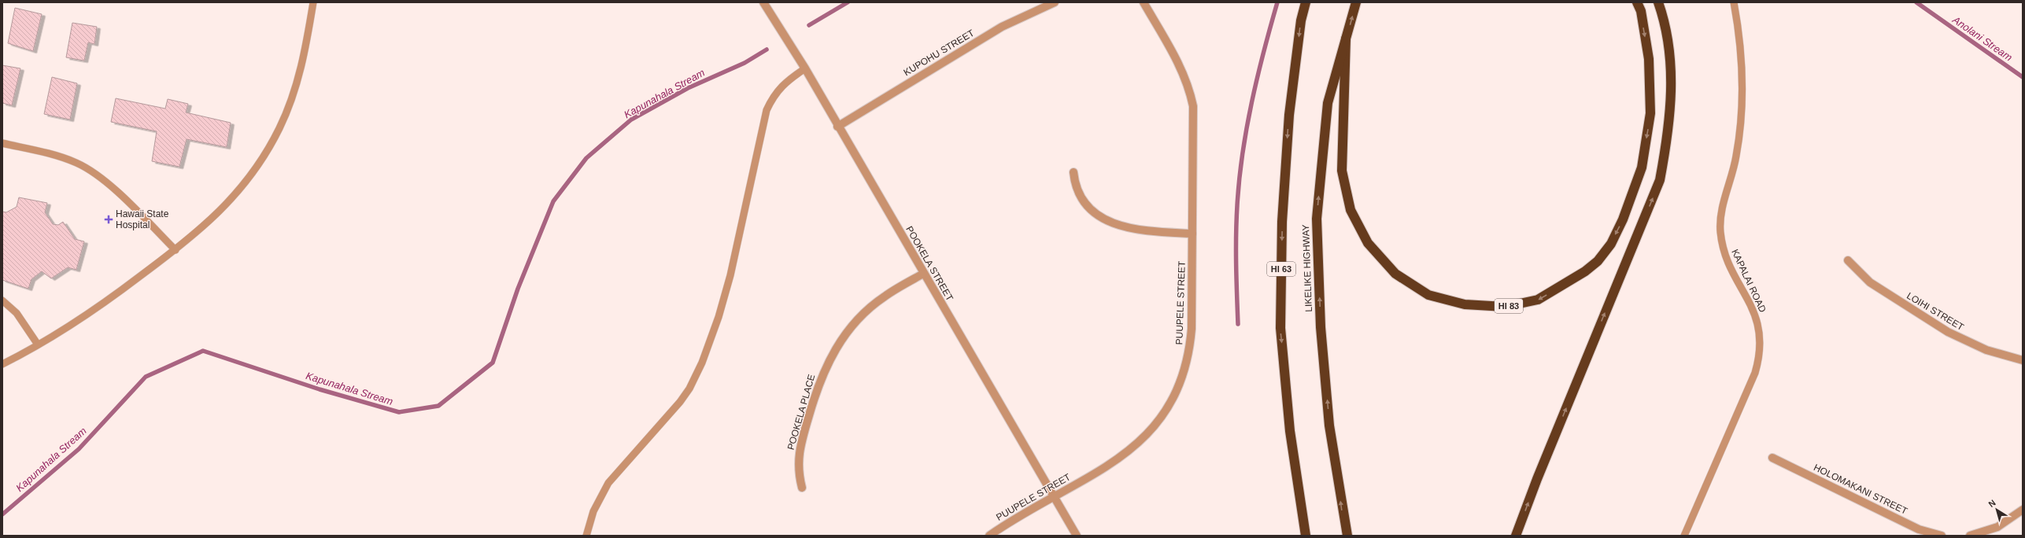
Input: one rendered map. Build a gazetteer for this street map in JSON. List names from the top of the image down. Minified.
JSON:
{"streets":{"highway":["LIKELIKE HIGHWAY","HI 63","HI 83"],"street":["KUPOHU STREET","POOKELA STREET","PUUPELE STREET","LOIHI STREET","POOKELA PLACE","HOLOMAKANI STREET"],"lane":["KAPALAI ROAD"]},"crossings":[["KUPOHU STREET","POOKELA STREET"],["POOKELA STREET","PUUPELE STREET"],["POOKELA STREET","POOKELA PLACE"],["LIKELIKE HIGHWAY","HI 83"]],"water":["Anolani Stream","Kapunahala Stream"],"places":{"health":["Hawaii State Hospital"]},"north":"top left"}
